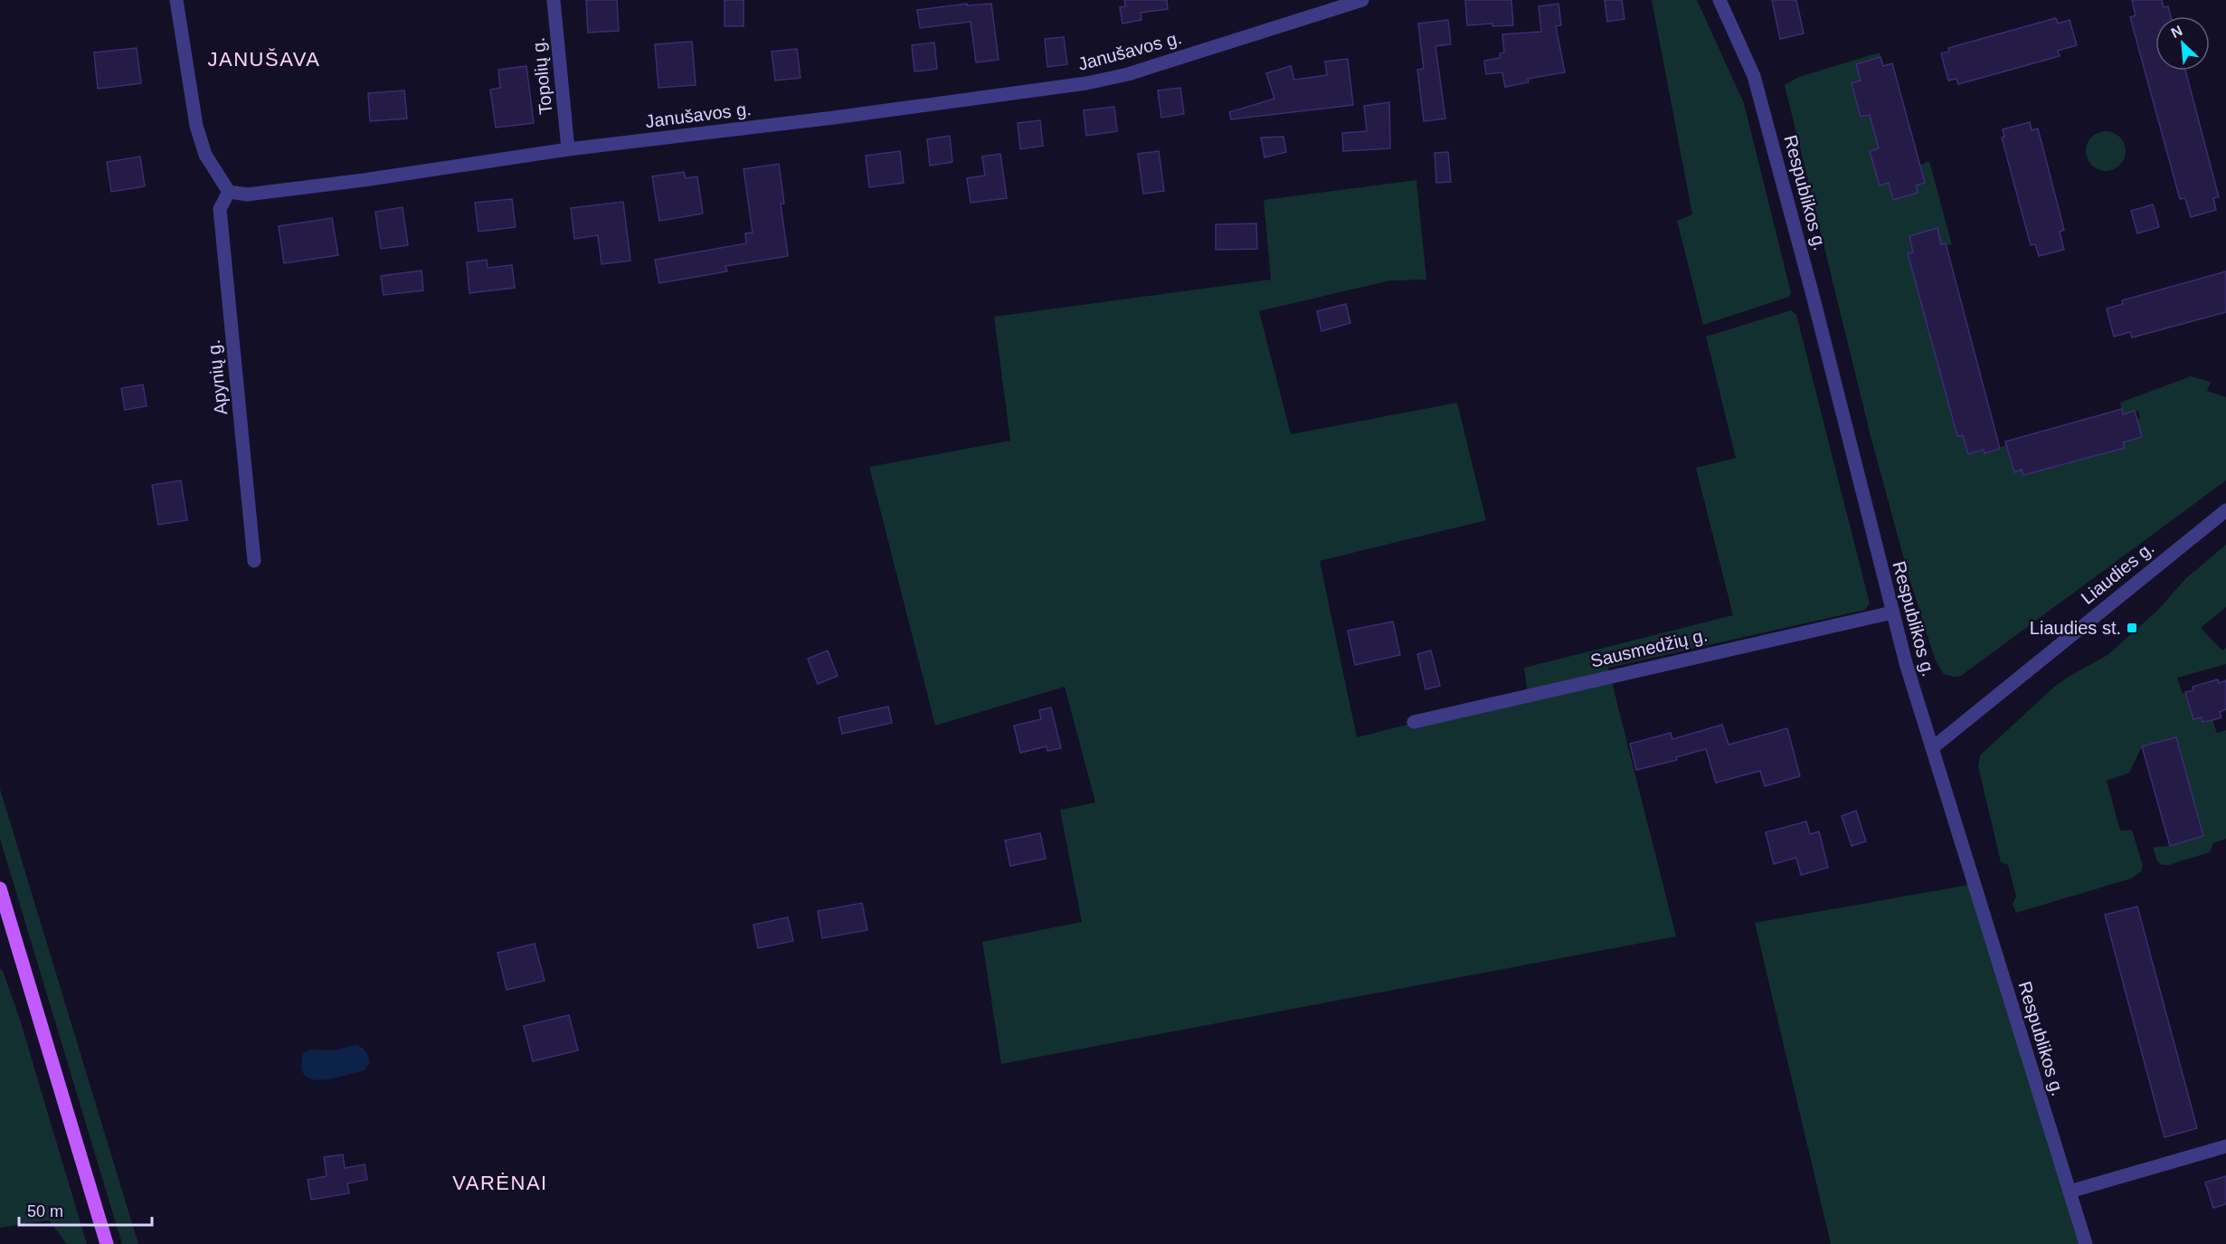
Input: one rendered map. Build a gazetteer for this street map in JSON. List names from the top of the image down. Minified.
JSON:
{"streets":{"street":["Janušavos g.","Topolių g.","Respublikos g.","Apynių g.","Liaudies g.","Sausmedžių g."]},"crossings":[["Janušavos g.","Topolių g."],["Janušavos g.","Apynių g."],["Respublikos g.","Liaudies g."],["Respublikos g.","Sausmedžių g."]],"districts":["JANUŠAVA","VARĖNAI"],"places":{"transit":["Liaudies st."]},"scale_bar":"50 m","north":"top left"}
